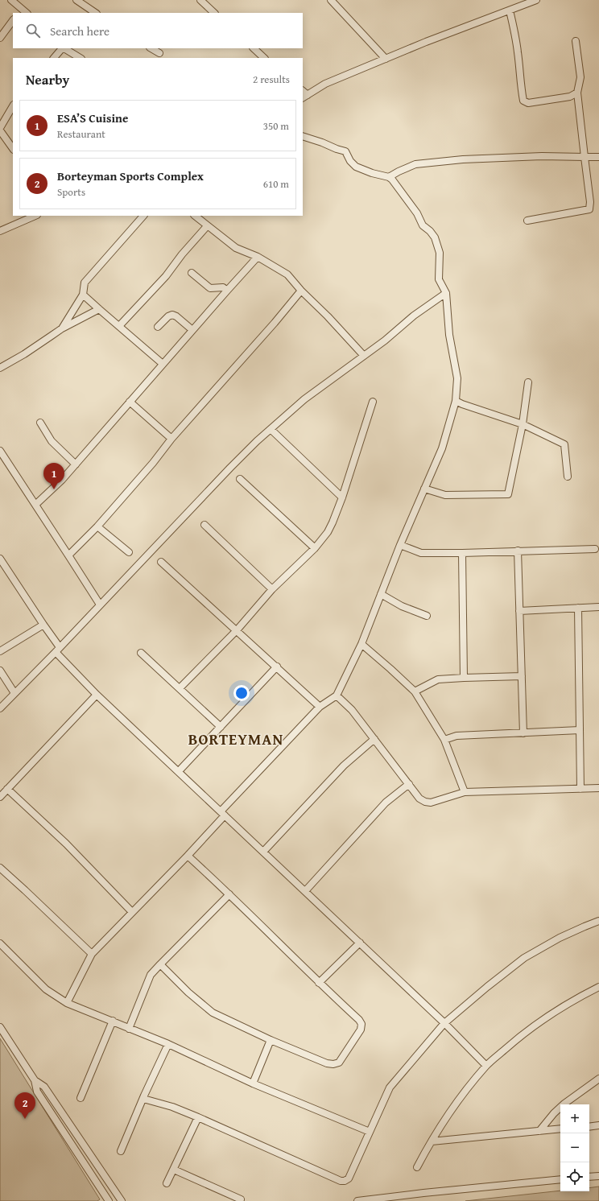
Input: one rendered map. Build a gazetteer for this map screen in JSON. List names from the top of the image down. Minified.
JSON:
{"districts":["BORTEYMAN"],"page":{"search":"Search here","heading":["Nearby","2 results"],"list":[{"mark":"1","name":"ESA’S Cuisine","note":"Restaurant","value":"350 m"},{"mark":"2","name":"Borteyman Sports Complex","note":"Sports","value":"610 m"}],"pins":["1","2"],"map_buttons":["+","−"]}}
